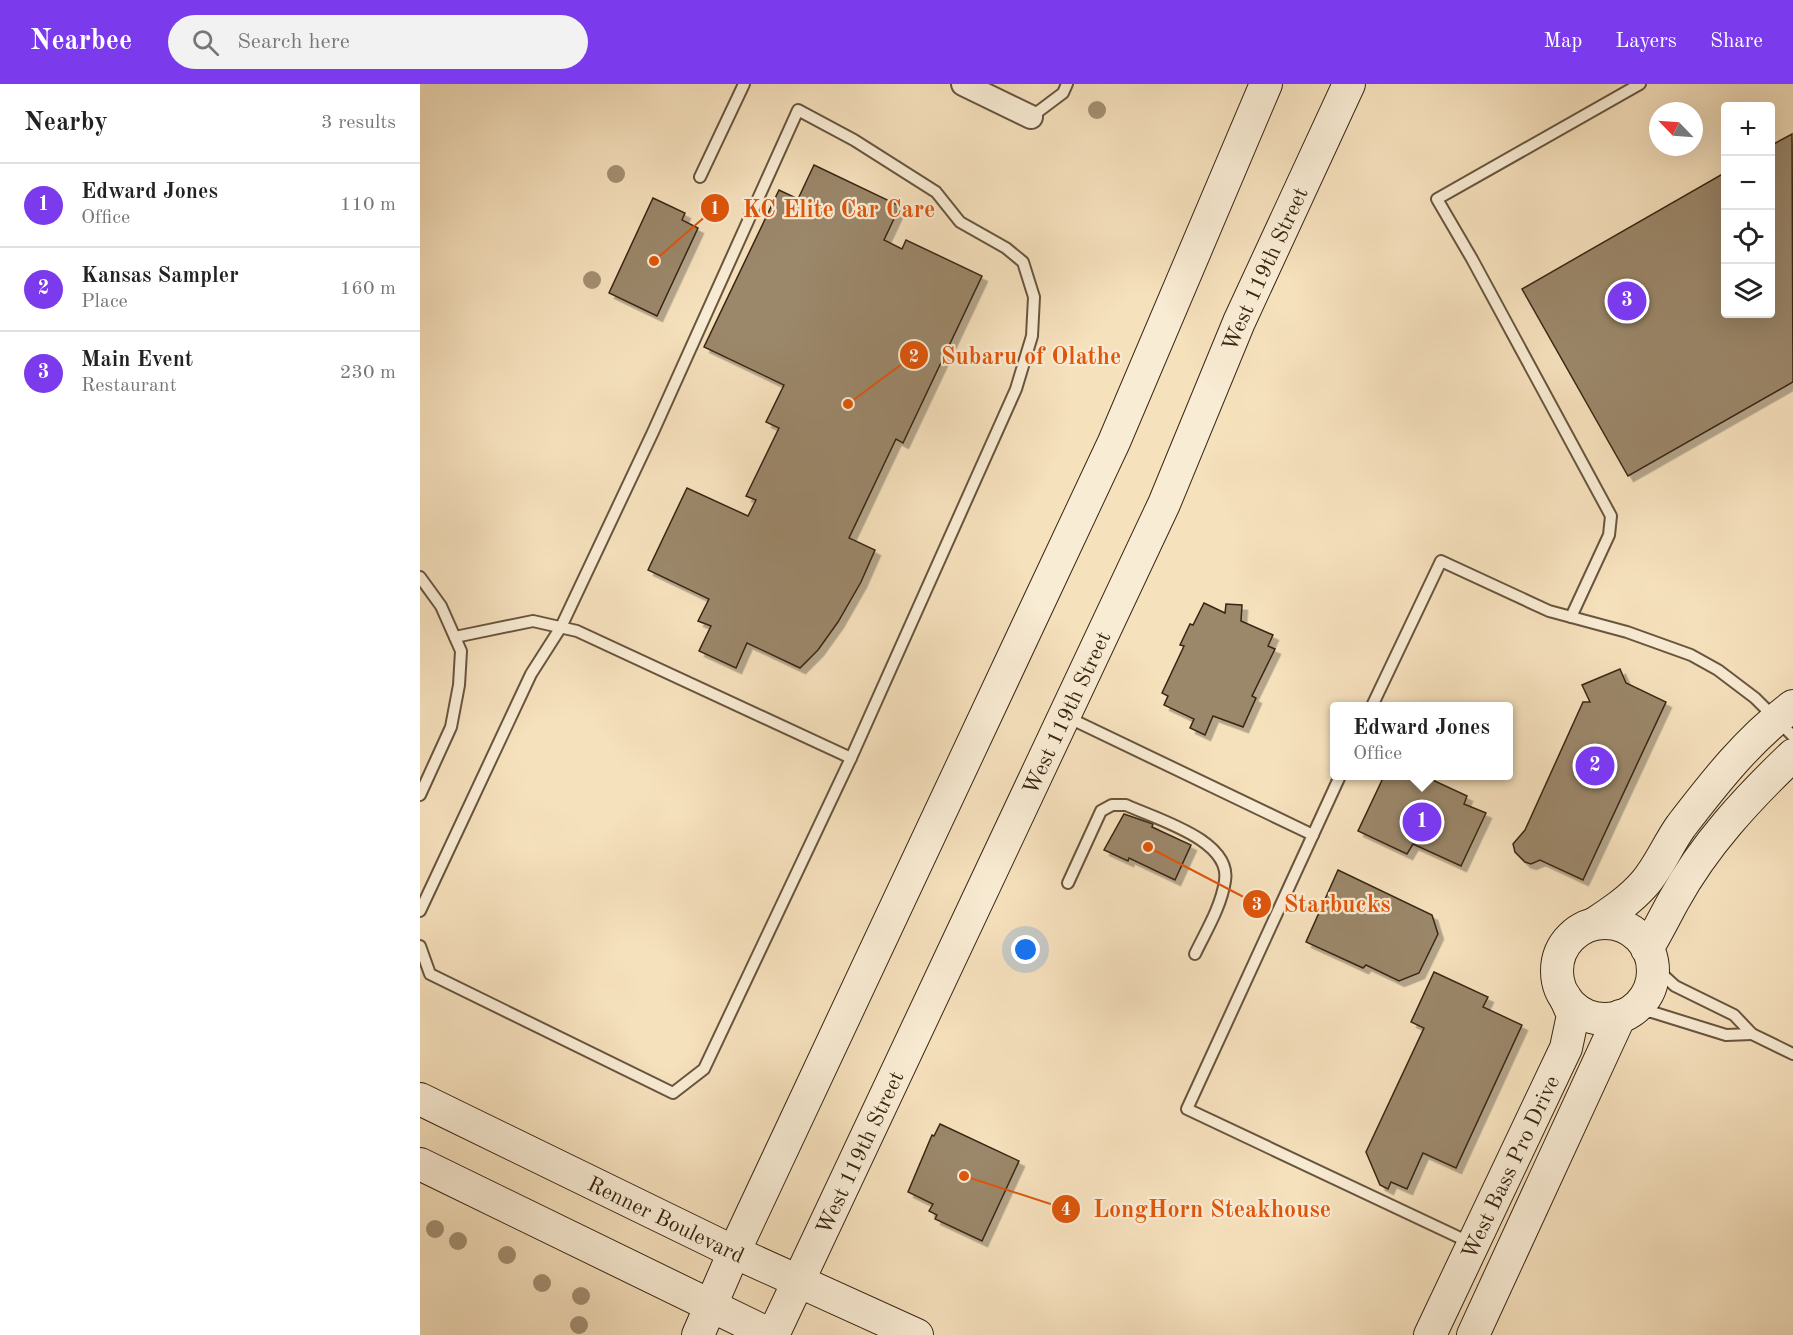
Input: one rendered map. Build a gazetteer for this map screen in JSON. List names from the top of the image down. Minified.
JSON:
{"streets":{"main road":["West 119th Street","West Bass Pro Drive","Renner Boulevard"]},"crossings":[["West 119th Street","Renner Boulevard"]],"places":["KC Elite Car Care","Subaru of Olathe","Starbucks","LongHorn Steakhouse"],"north":"top left","page":{"header":"Nearbee","search":"Search here","nav":["Map","Layers","Share"],"heading":["Nearby","3 results"],"map_buttons":["+","−"],"list":[{"mark":"1","name":"Edward Jones","note":"Office","value":"110 m"},{"mark":"2","name":"Kansas Sampler","note":"Place","value":"160 m"},{"mark":"3","name":"Main Event","note":"Restaurant","value":"230 m"}],"pins":["3","2","1"],"popup":["Edward Jones","Office"]}}
